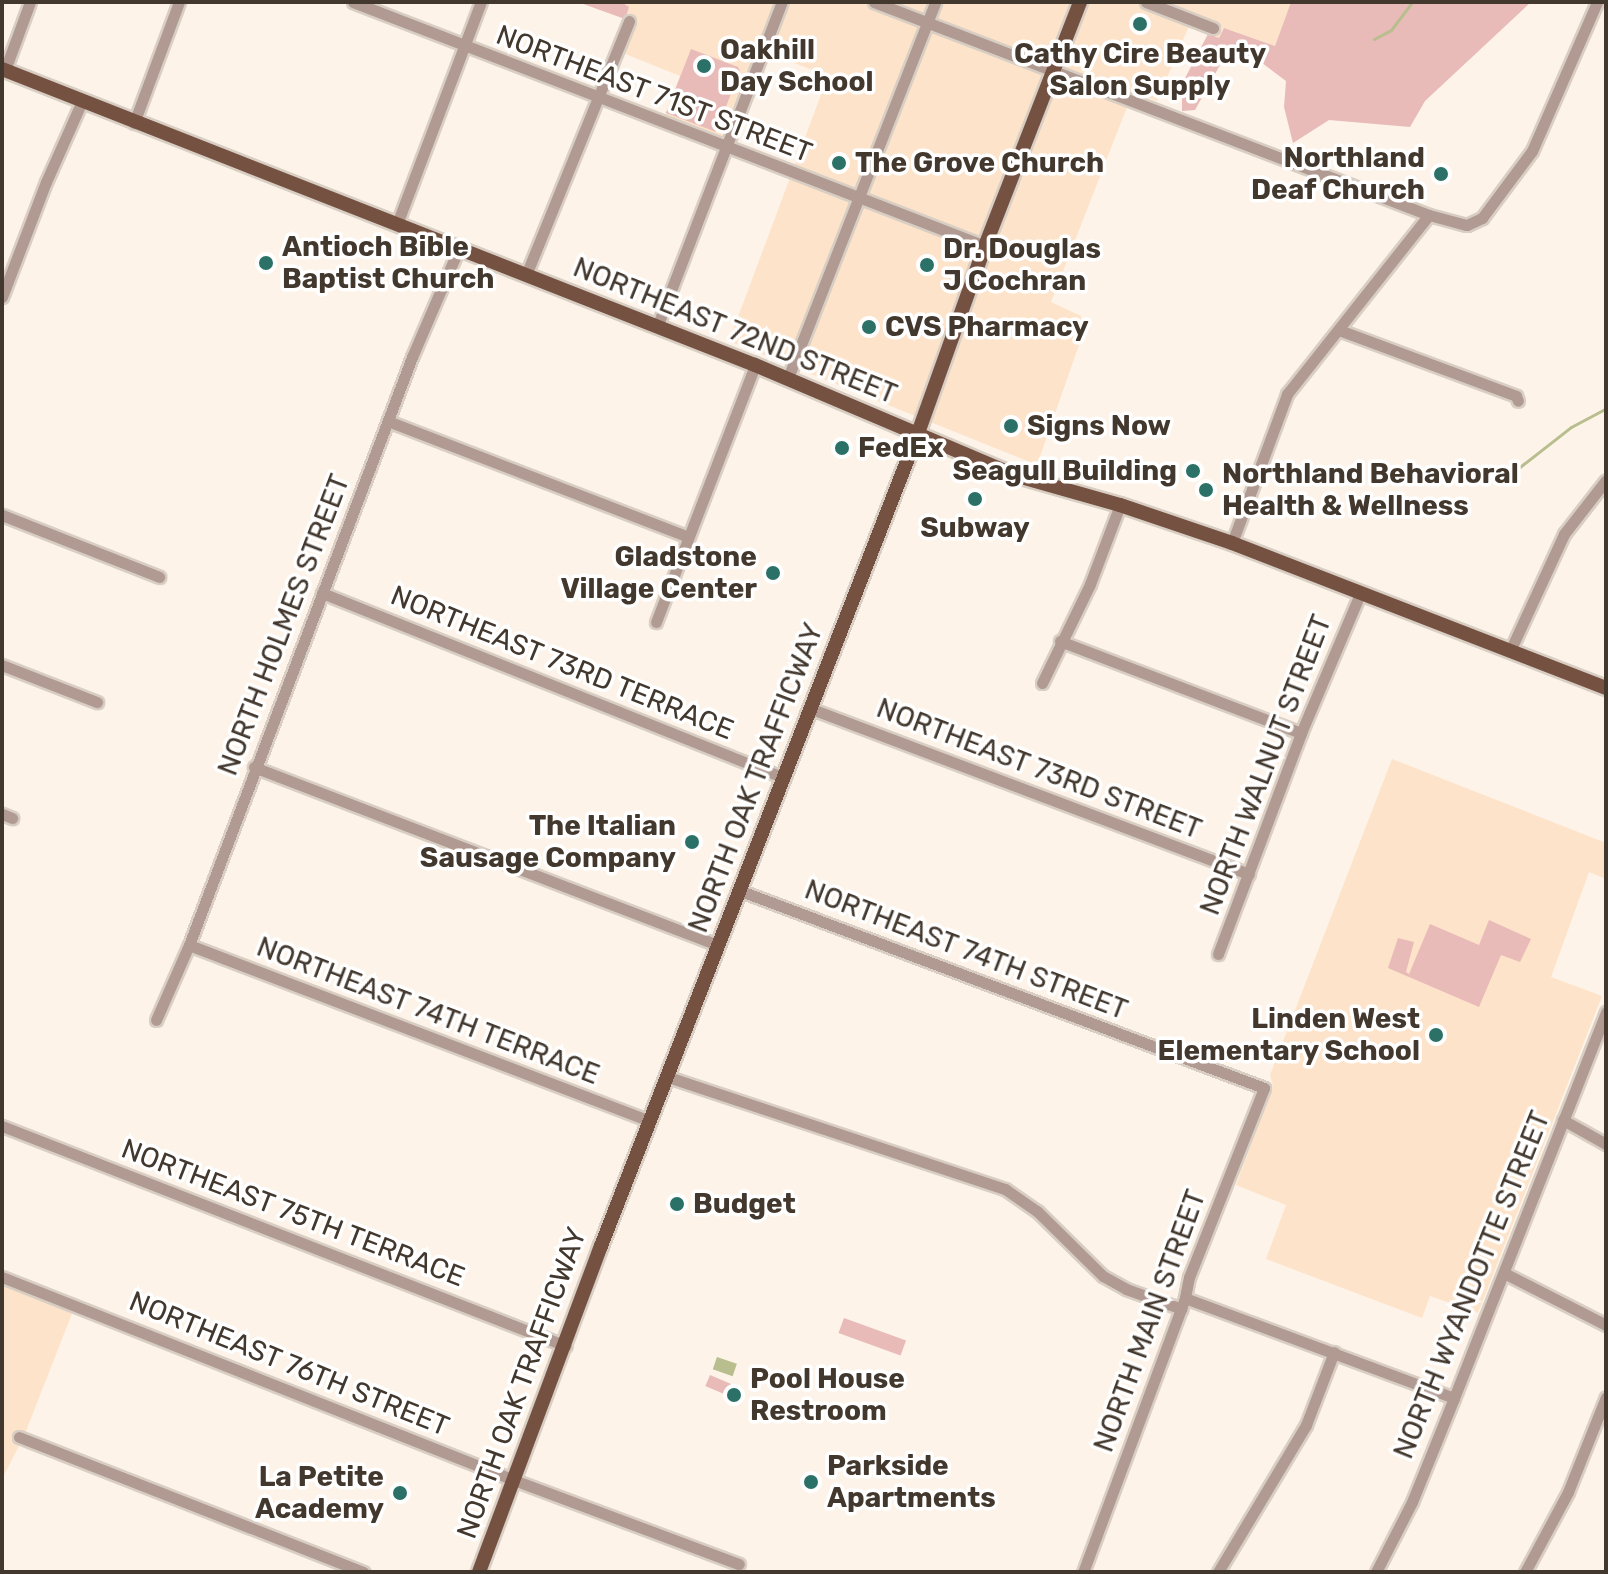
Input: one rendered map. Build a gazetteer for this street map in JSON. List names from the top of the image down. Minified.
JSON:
{"streets":{"main road":["NORTHEAST 72ND STREET","NORTH OAK TRAFFICWAY"],"street":["NORTHEAST 71ST STREET","NORTH HOLMES STREET","NORTHEAST 73RD TERRACE","NORTH WALNUT STREET","NORTHEAST 73RD STREET","NORTHEAST 74TH STREET","NORTHEAST 74TH TERRACE","NORTHEAST 75TH TERRACE","NORTH WYANDOTTE STREET","NORTH MAIN STREET","NORTHEAST 76TH STREET"]},"crossings":[["NORTHEAST 71ST STREET","NORTH OAK TRAFFICWAY"],["NORTHEAST 72ND STREET","NORTH HOLMES STREET"],["NORTHEAST 72ND STREET","NORTH WALNUT STREET"],["NORTHEAST 72ND STREET","NORTH OAK TRAFFICWAY"],["NORTH HOLMES STREET","NORTHEAST 73RD TERRACE"],["NORTH HOLMES STREET","NORTHEAST 74TH TERRACE"],["NORTHEAST 73RD TERRACE","NORTH OAK TRAFFICWAY"],["NORTH WALNUT STREET","NORTHEAST 73RD STREET"],["NORTHEAST 73RD STREET","NORTH OAK TRAFFICWAY"],["NORTH OAK TRAFFICWAY","NORTHEAST 74TH STREET"],["NORTH OAK TRAFFICWAY","NORTHEAST 74TH TERRACE"],["NORTH OAK TRAFFICWAY","NORTHEAST 75TH TERRACE"],["NORTH OAK TRAFFICWAY","NORTHEAST 76TH STREET"],["NORTHEAST 74TH STREET","NORTH MAIN STREET"]],"places":["Cathy Cire Beauty Salon Supply","Oakhill Day School","The Grove Church","Northland Deaf Church","Antioch Bible Baptist Church","Dr. Douglas J Cochran","CVS Pharmacy","Signs Now","FedEx","Seagull Building","Northland Behavioral Health & Wellness","Subway","Gladstone Village Center","The Italian Sausage Company","Linden West Elementary School","Budget","Pool House Restroom","Parkside Apartments","La Petite Academy"]}
